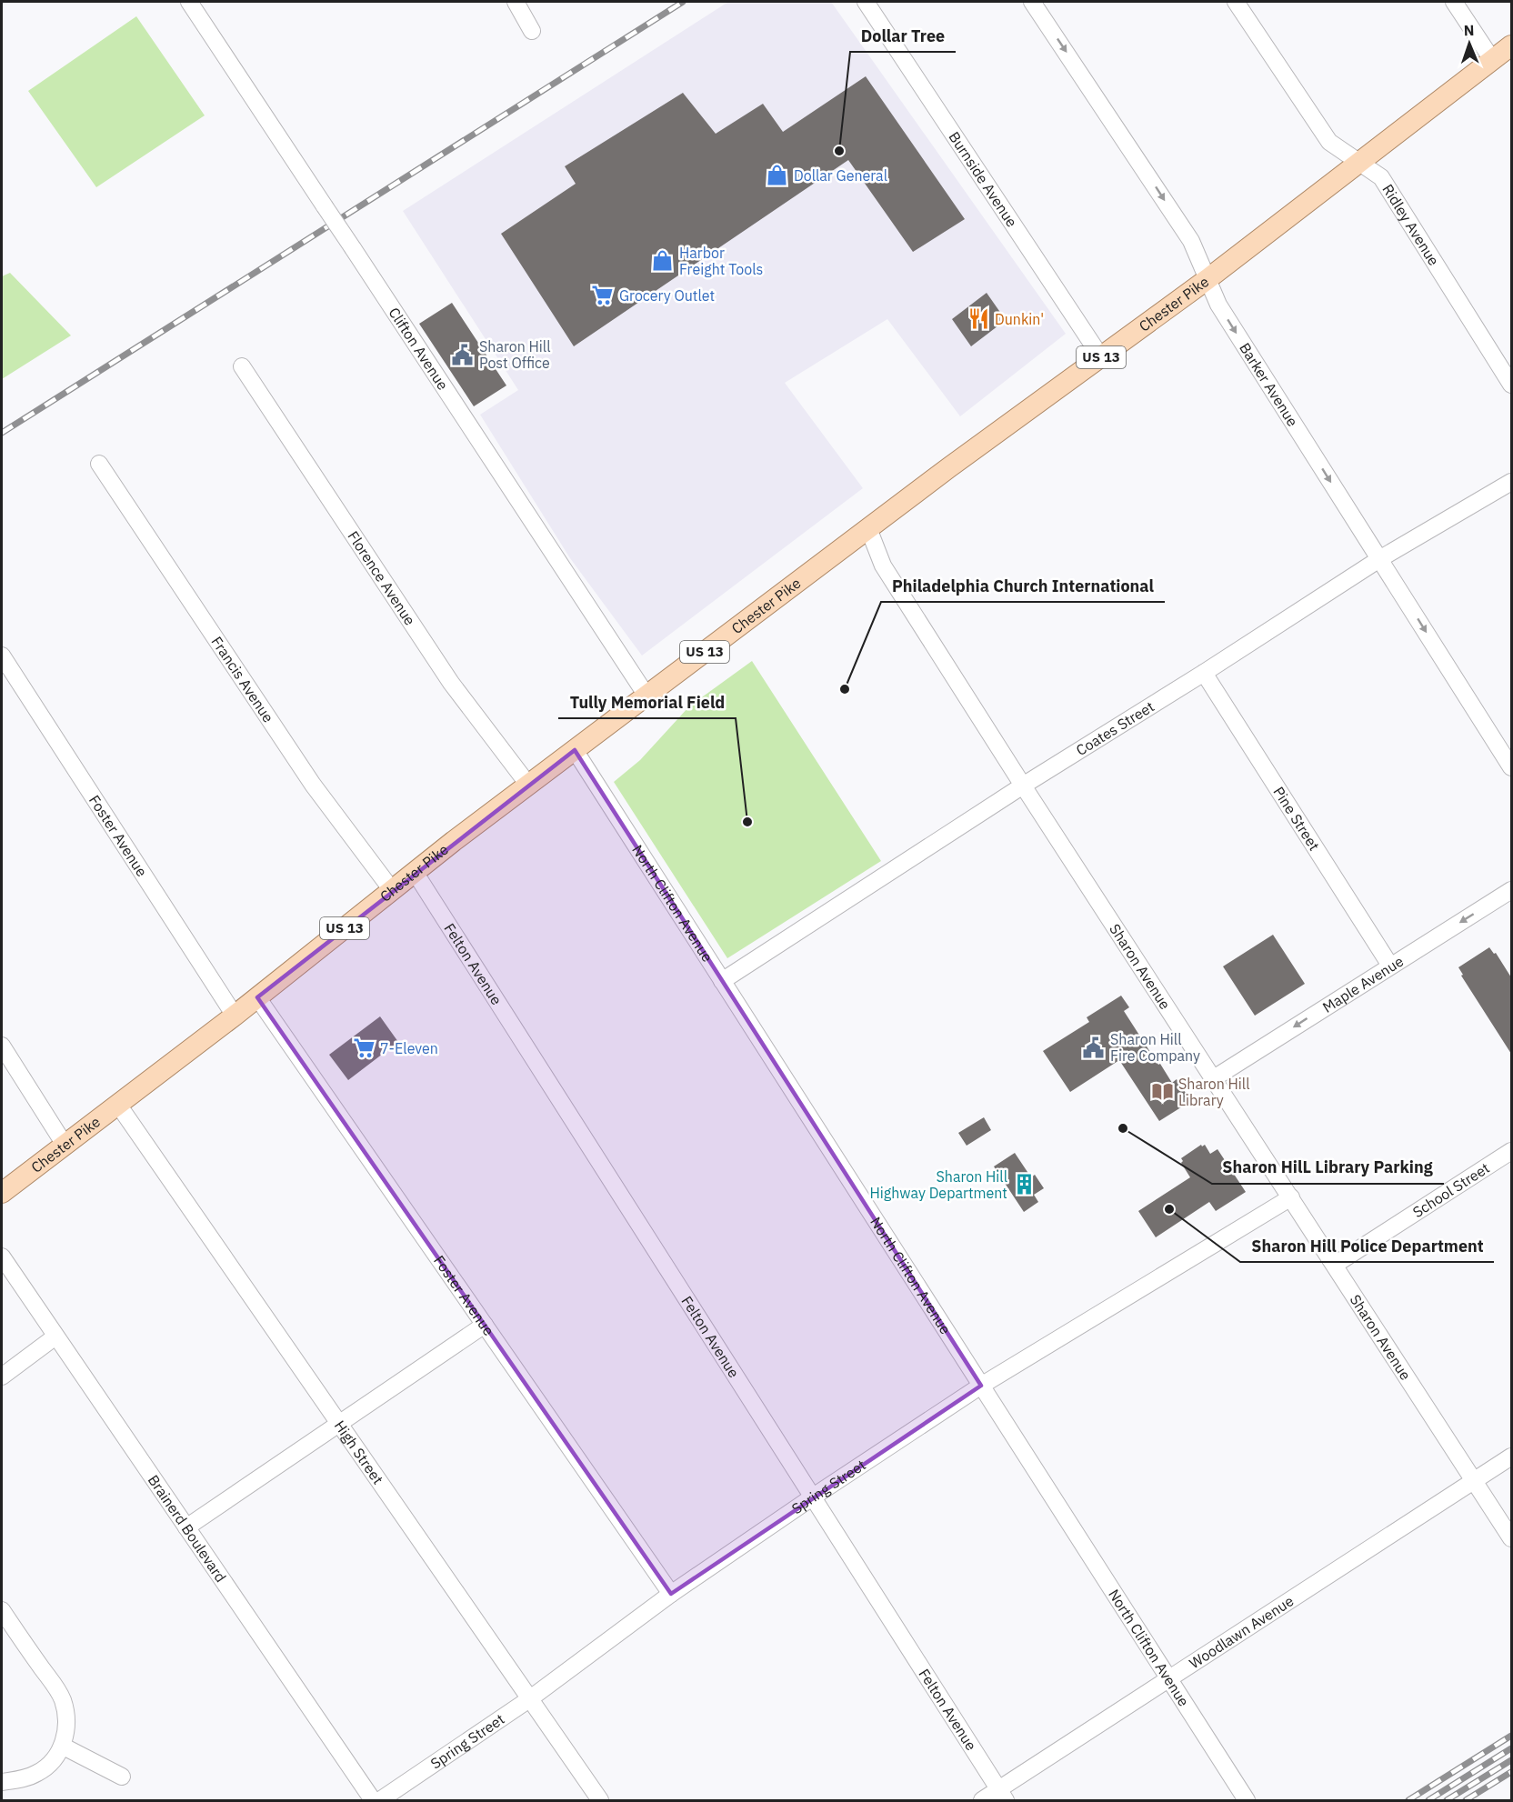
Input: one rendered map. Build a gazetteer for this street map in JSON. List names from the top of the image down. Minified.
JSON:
{"streets":{"main road":["Chester Pike","US 13"],"street":["Burnside Avenue","Ridley Avenue","Clifton Avenue","Barker Avenue","Florence Avenue","Francis Avenue","Coates Street","Pine Street","Foster Avenue","North Clifton Avenue","Felton Avenue","Sharon Avenue","Maple Avenue","School Street","High Street","Spring Street","Brainerd Boulevard","Woodlawn Avenue"]},"crossings":[["Burnside Avenue","Chester Pike"],["Ridley Avenue","Chester Pike"],["Chester Pike","Clifton Avenue"],["Chester Pike","Barker Avenue"],["Chester Pike","Florence Avenue"],["Chester Pike","Francis Avenue"],["Chester Pike","Foster Avenue"],["Chester Pike","North Clifton Avenue"],["Chester Pike","Felton Avenue"],["Chester Pike","Sharon Avenue"],["Chester Pike","High Street"],["Barker Avenue","Coates Street"],["Coates Street","Pine Street"],["Coates Street","North Clifton Avenue"],["Coates Street","Sharon Avenue"],["Pine Street","Maple Avenue"],["Foster Avenue","Spring Street"],["North Clifton Avenue","Spring Street"],["North Clifton Avenue","Woodlawn Avenue"],["Felton Avenue","Spring Street"],["Felton Avenue","Woodlawn Avenue"],["Sharon Avenue","Maple Avenue"],["Sharon Avenue","School Street"],["Sharon Avenue","Spring Street"],["Sharon Avenue","Woodlawn Avenue"],["High Street","Spring Street"]],"one_way":["Barker Avenue","Maple Avenue"],"places":{"other":["Dollar Tree","Philadelphia Church International","Tully Memorial Field","Sharon HilL Library Parking","Sharon Hill Police Department"],"shop":["Dollar General","Harbor Freight Tools"],"supermarket":["Grocery Outlet","7-Eleven"],"restaurant":["Dunkin'"],"public building":["Sharon Hill Post Office","Sharon Hill Fire Company"],"library":["Sharon Hill Library"],"building":["Sharon Hill Highway Department"]},"north":"top"}
